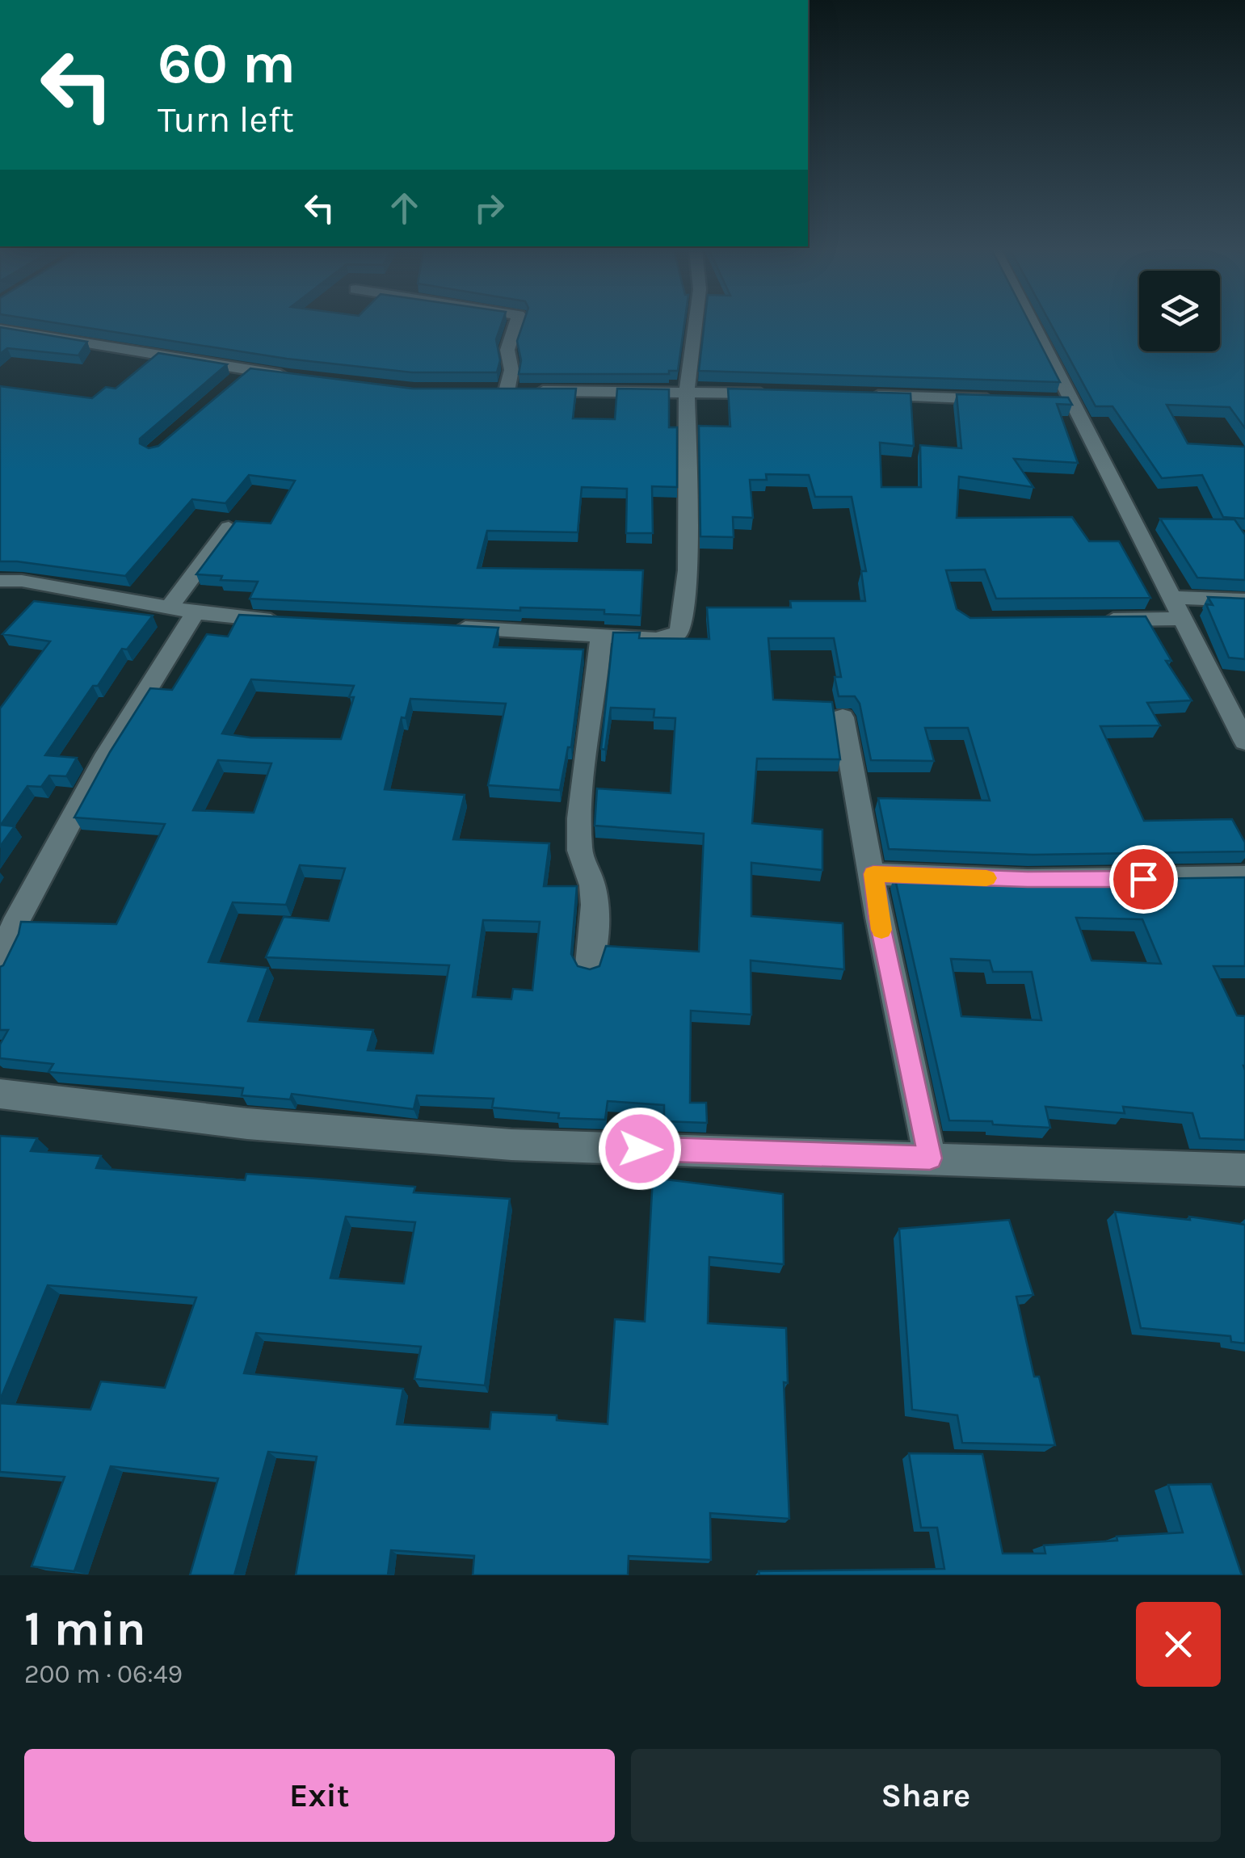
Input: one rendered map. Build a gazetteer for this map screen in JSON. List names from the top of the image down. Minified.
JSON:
{"page":{"turn":["60 m","Turn left"],"heading":["1 min","200 m · 06:49"],"buttons":["Exit","Share"]}}
